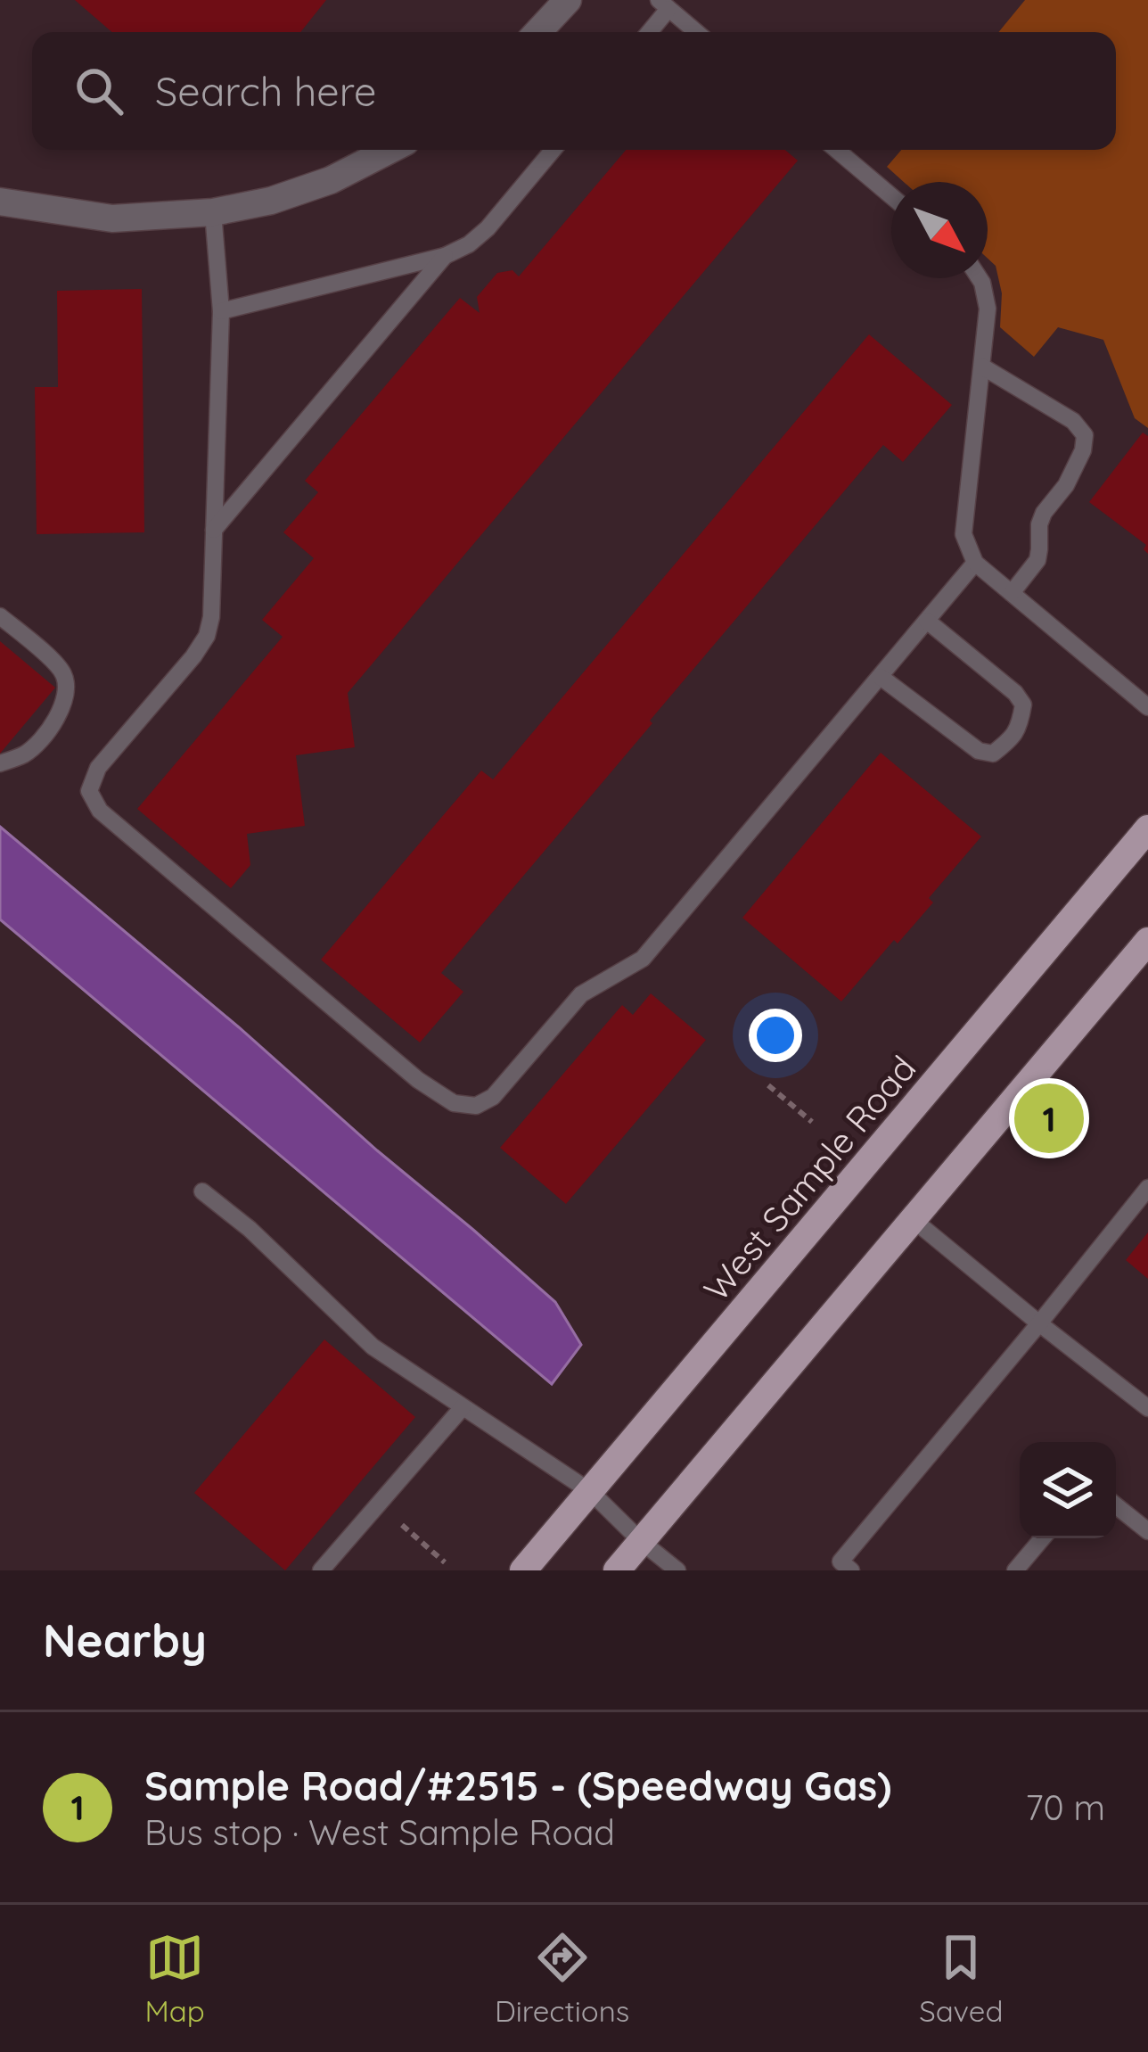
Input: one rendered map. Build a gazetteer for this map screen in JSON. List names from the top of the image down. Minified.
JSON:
{"streets":{"main road":["West Sample Road"]},"north":"bottom right","page":{"search":"Search here","pins":"1","heading":"Nearby","list":[{"mark":"1","name":"Sample Road/#2515 - (Speedway Gas)","note":"Bus stop · West Sample Road","value":"70 m"}],"nav":["Map","Directions","Saved"]}}
